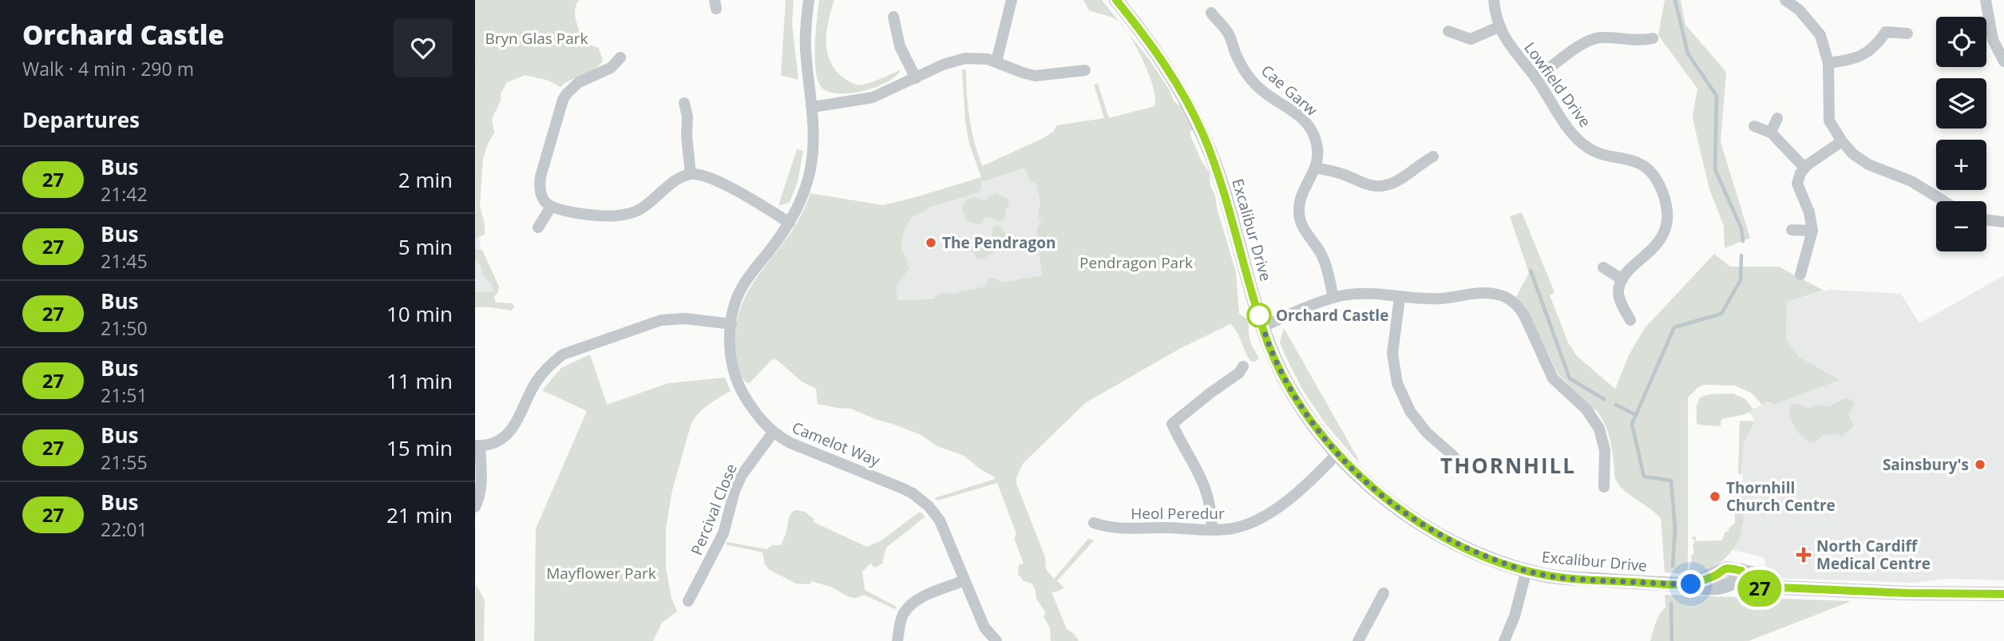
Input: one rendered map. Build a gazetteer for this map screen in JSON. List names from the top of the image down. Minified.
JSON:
{"streets":{"street":["Lowfield Drive","Cae Garw","Excalibur Drive","Camelot Way","Percival Close","Heol Peredur"]},"crossings":[["Excalibur Drive","Heol Peredur"],["Camelot Way","Percival Close"]],"districts":["THORNHILL"],"parks":["Bryn Glas Park","Pendragon Park","Mayflower Park"],"places":{"other":["The Pendragon","Orchard Castle","Sainsbury's","Thornhill Church Centre"],"health":["North Cardiff Medical Centre"]},"lines":["bus line 27"],"page":{"heading":[["Orchard Castle","Walk · 4 min · 290 m"],"Departures"],"on_map":"27","map_buttons":["+","−"],"list":[{"mark":"27","name":"Bus","note":"21:42","value":"2 min"},{"mark":"27","name":"Bus","note":"21:45","value":"5 min"},{"mark":"27","name":"Bus","note":"21:50","value":"10 min"},{"mark":"27","name":"Bus","note":"21:51","value":"11 min"},{"mark":"27","name":"Bus","note":"21:55","value":"15 min"},{"mark":"27","name":"Bus","note":"22:01","value":"21 min"}]}}
